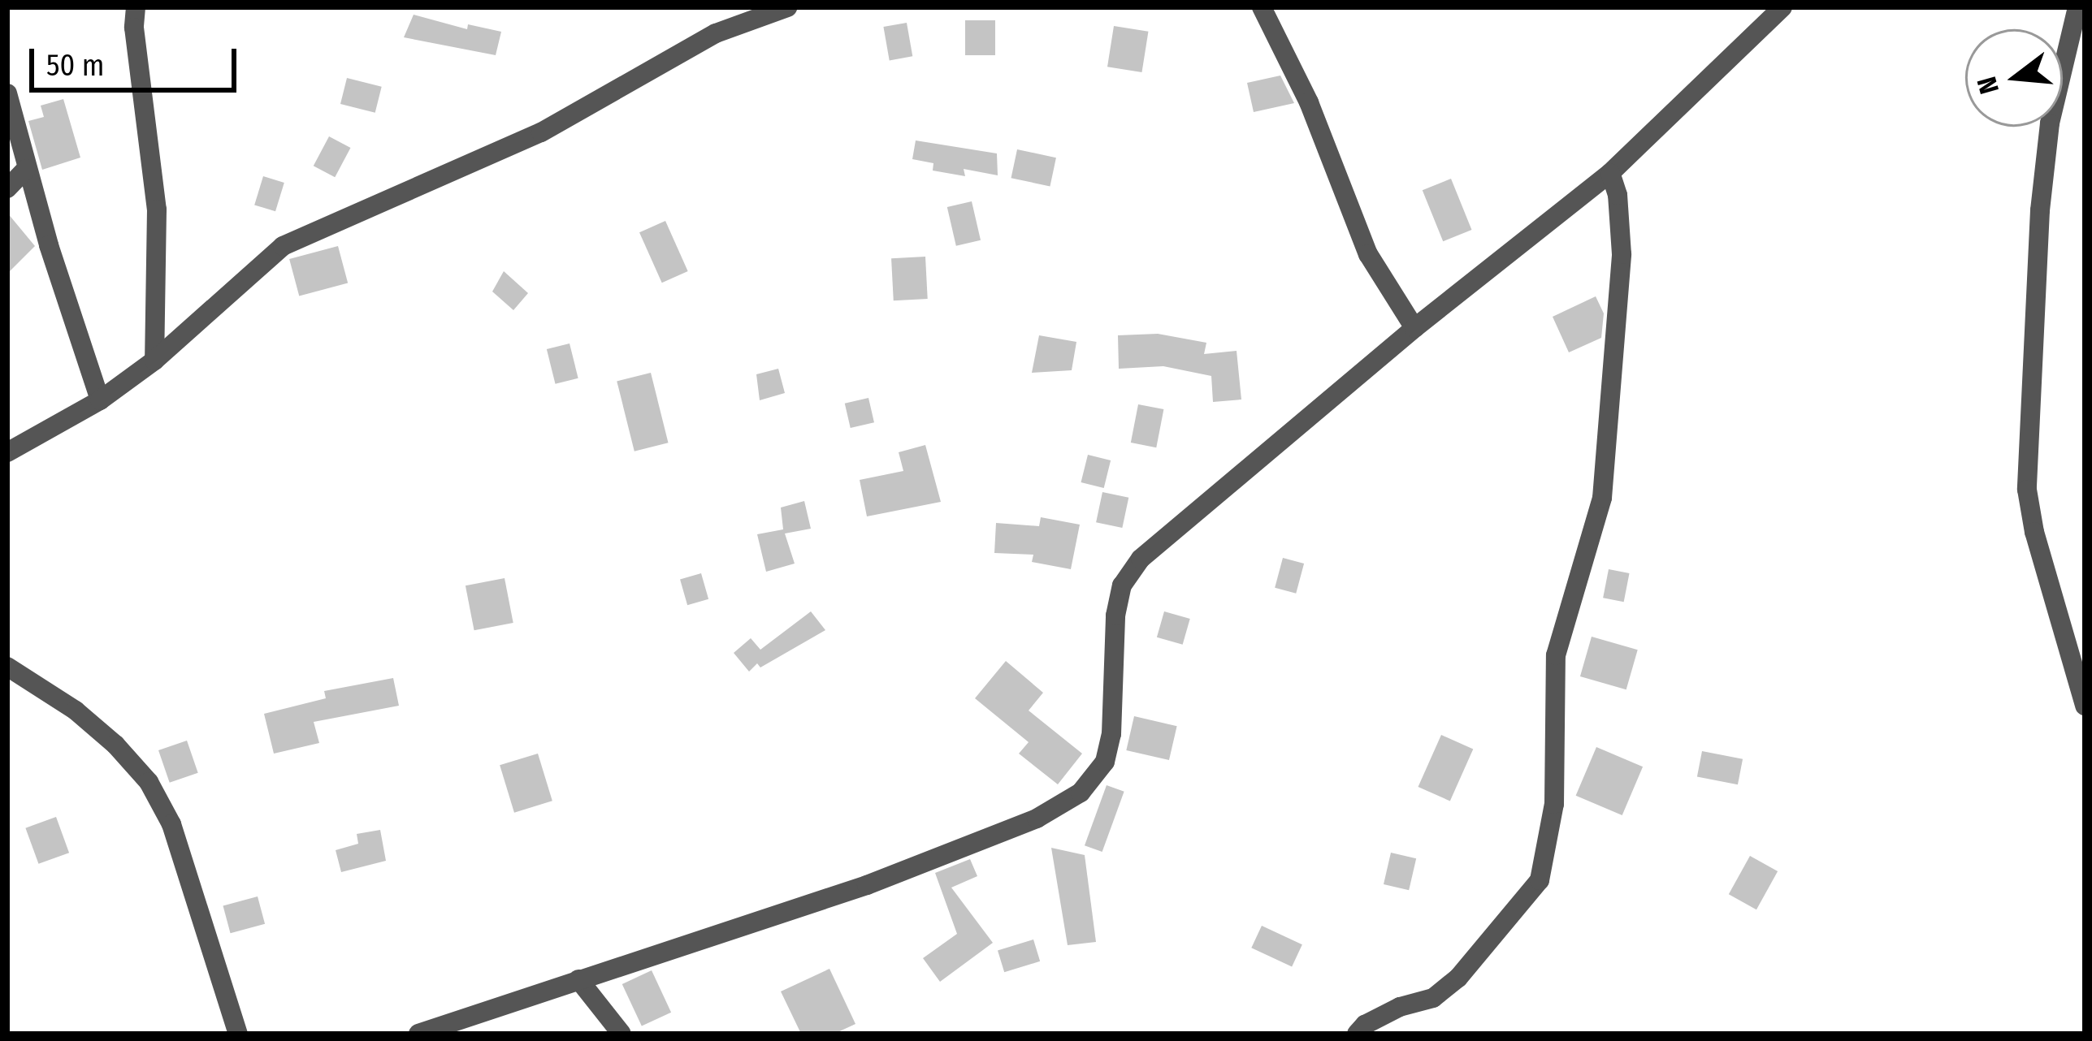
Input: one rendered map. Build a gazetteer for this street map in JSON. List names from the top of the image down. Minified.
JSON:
{"scale_bar":"50 m","north":"left"}
